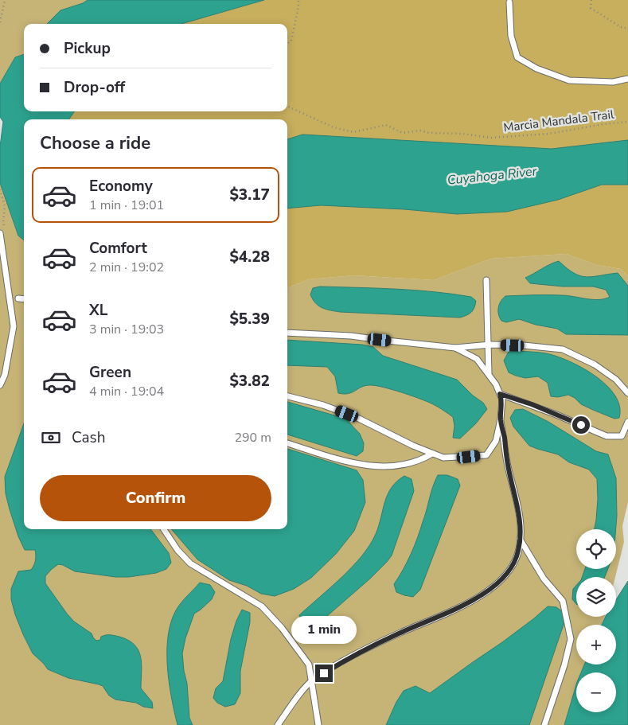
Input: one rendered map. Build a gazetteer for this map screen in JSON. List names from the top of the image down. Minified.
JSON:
{"streets":{"path":["Marcia Mandala Trail"]},"water":["Cuyahoga River"],"page":{"banner":["Pickup","Drop-off"],"heading":"Choose a ride","list":[{"name":"Economy","note":"1 min · 19:01","value":"$3.17"},{"name":"Comfort","note":"2 min · 19:02","value":"$4.28"},{"name":"XL","note":"3 min · 19:03","value":"$5.39"},{"name":"Green","note":"4 min · 19:04","value":"$3.82"}],"pay":["Cash","290 m"],"buttons":"Confirm","map_buttons":["+","−"],"bubble":"1 min"}}
